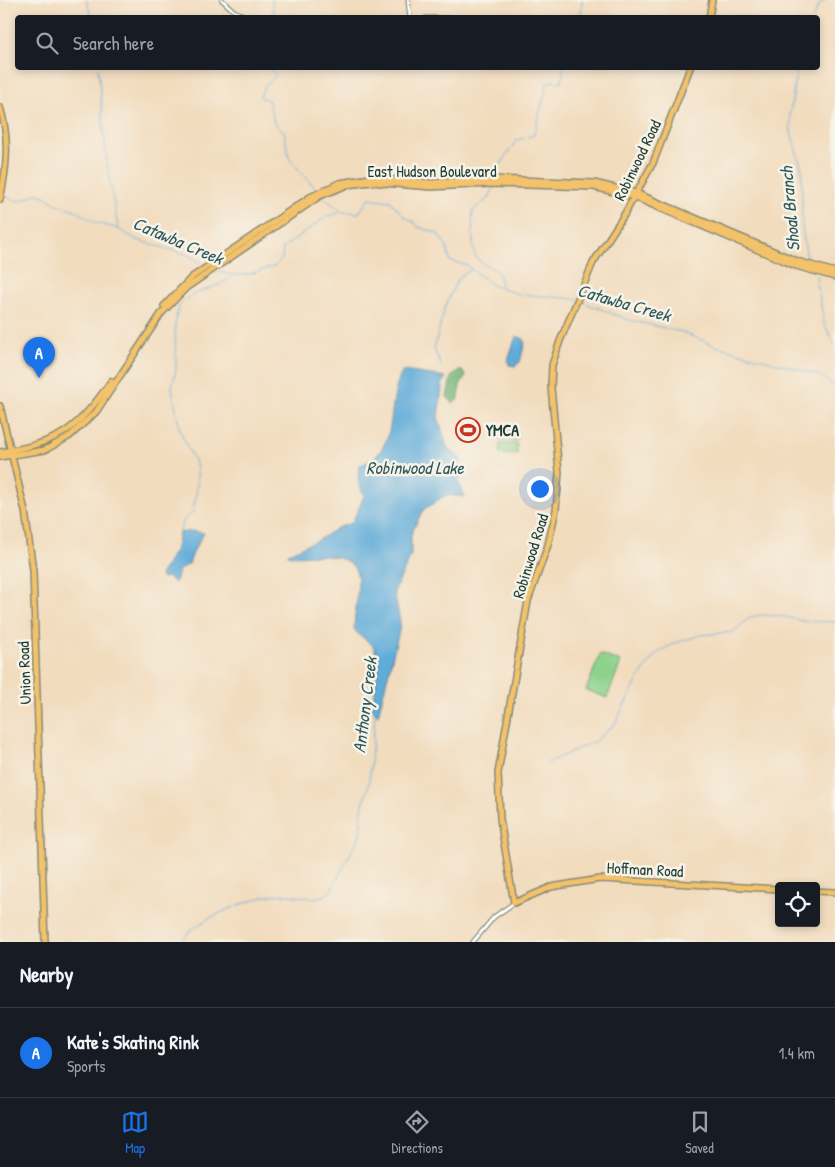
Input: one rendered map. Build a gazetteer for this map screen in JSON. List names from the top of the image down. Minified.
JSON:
{"streets":{"main road":["Robinwood Road","East Hudson Boulevard","Union Road","Hoffman Road"]},"crossings":[["Robinwood Road","East Hudson Boulevard"],["Robinwood Road","Hoffman Road"],["East Hudson Boulevard","Union Road"]],"water":["Shoal Branch","Catawba Creek","Robinwood Lake","Anthony Creek"],"places":{"sports":["YMCA"]},"page":{"search":"Search here","pins":"A","heading":"Nearby","list":[{"mark":"A","name":"Kate's Skating Rink","note":"Sports","value":"1.4 km"}],"nav":["Map","Directions","Saved"]}}
